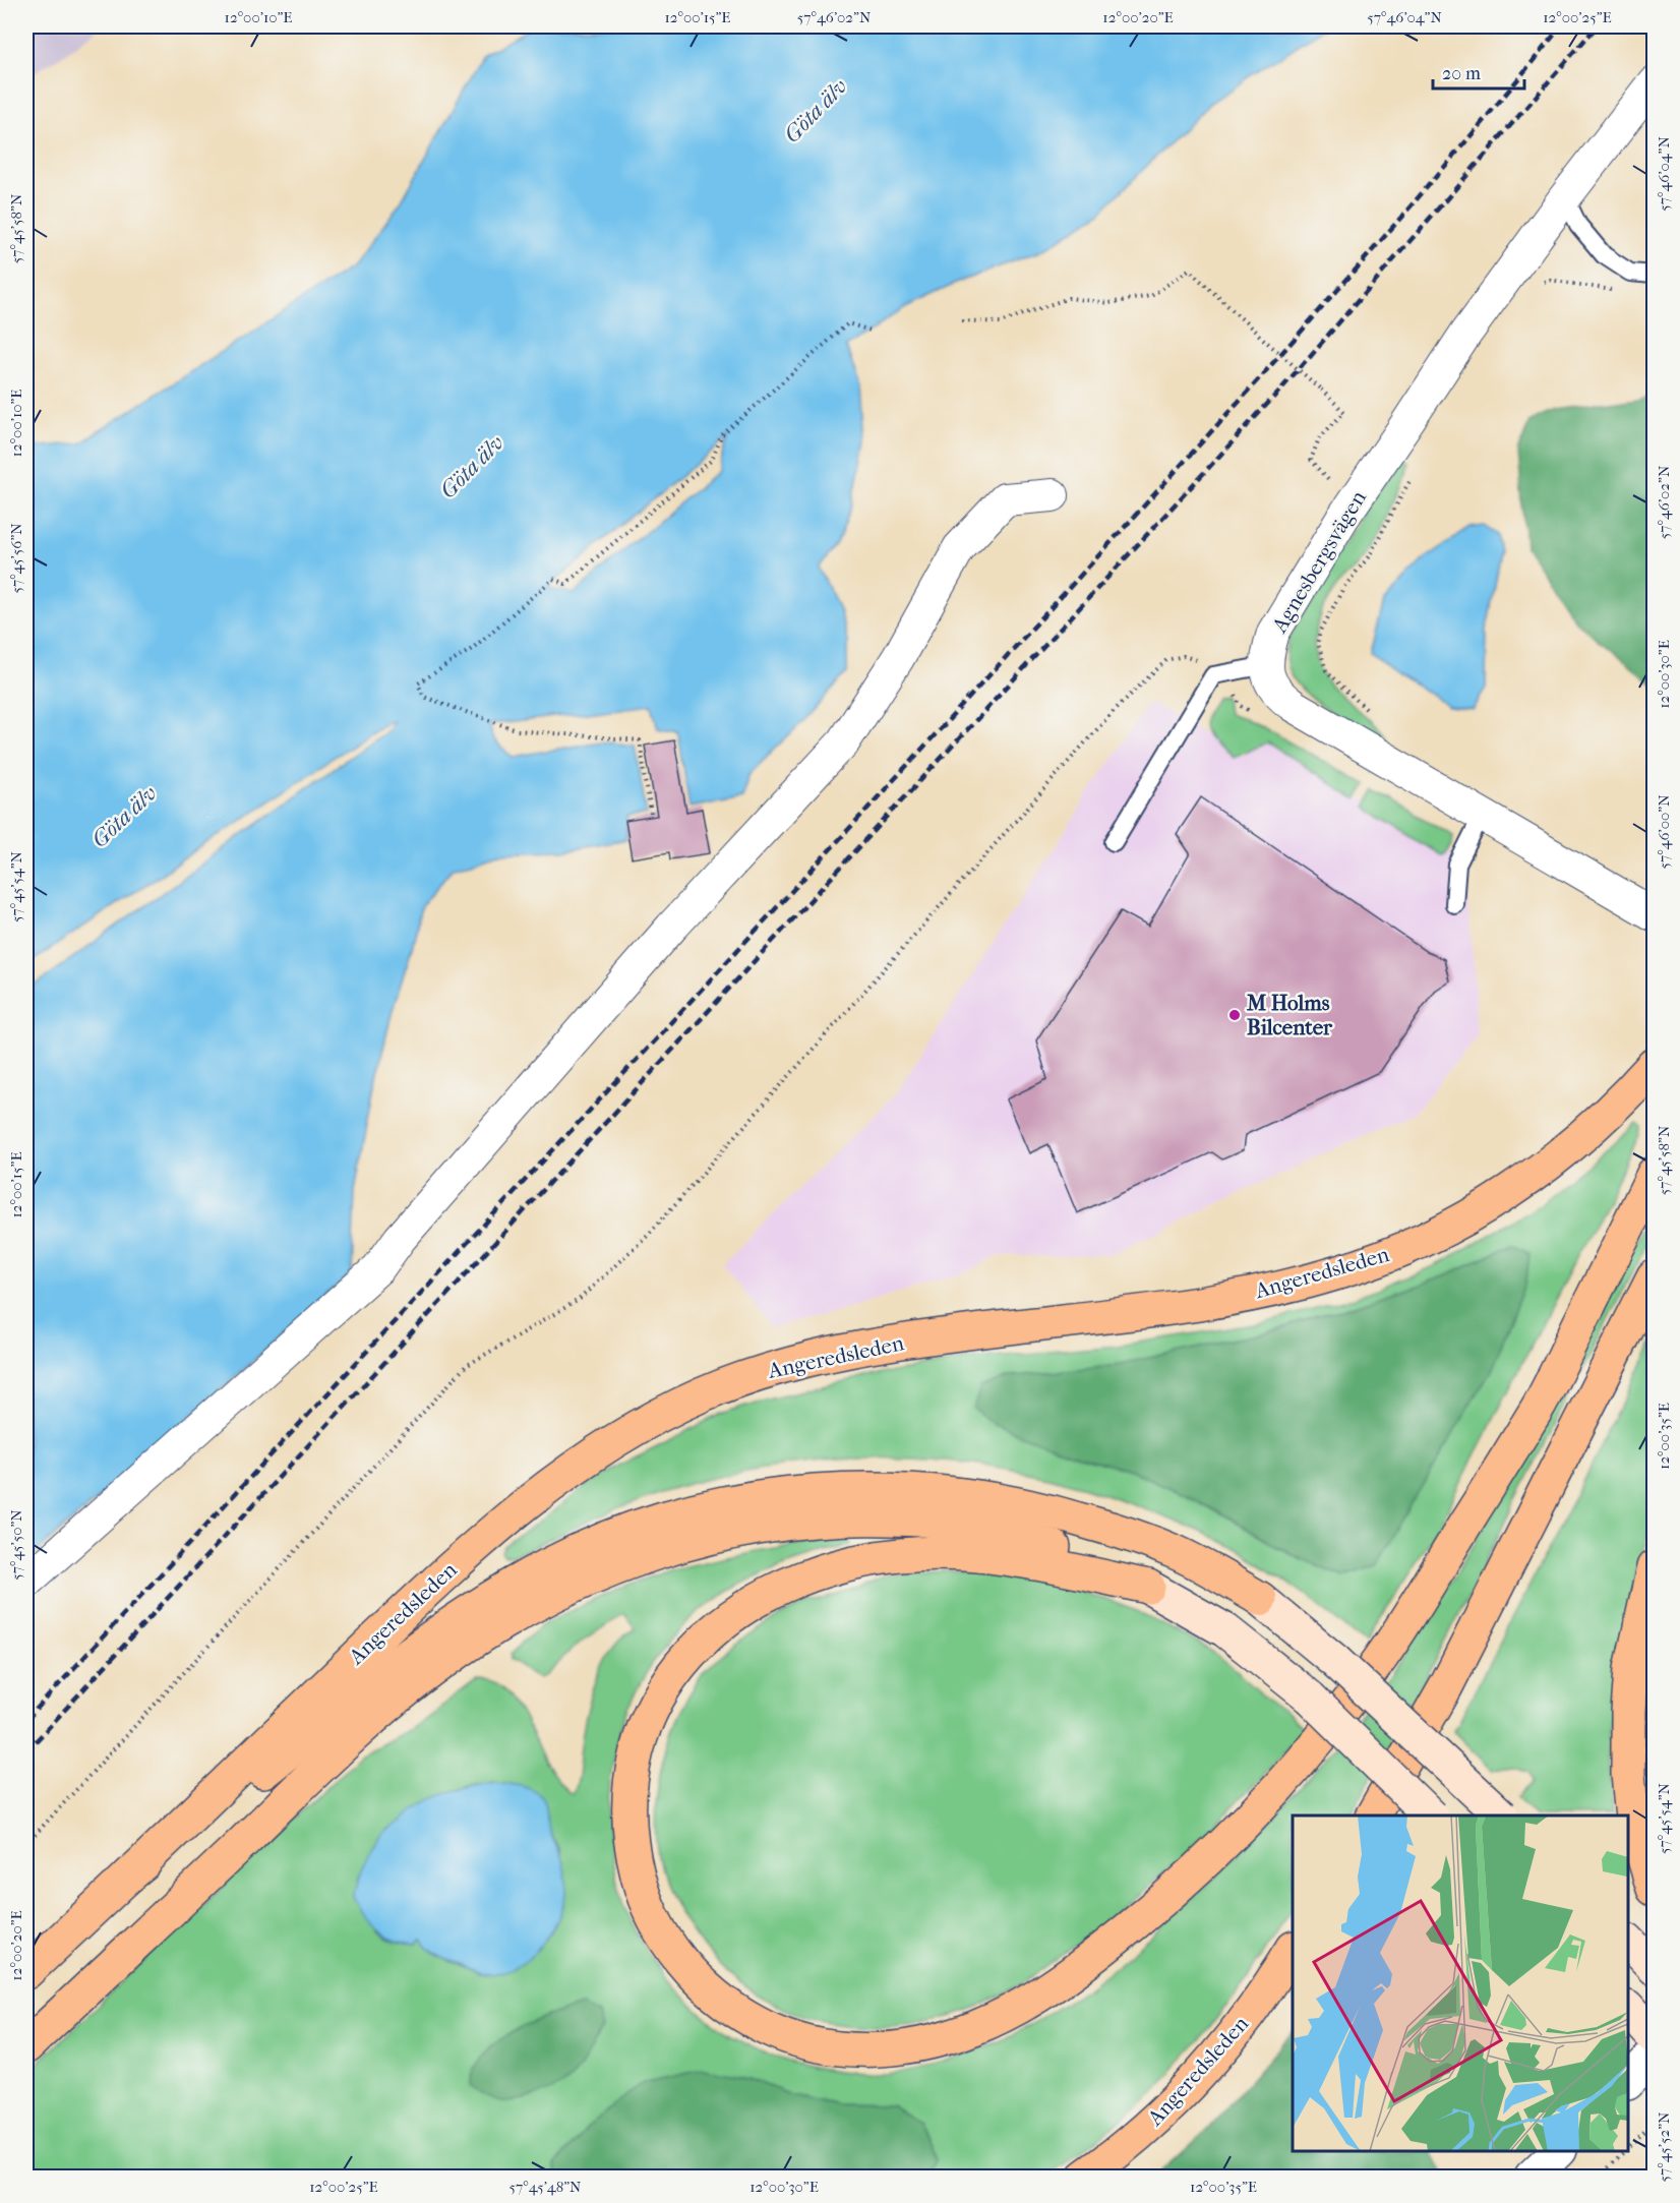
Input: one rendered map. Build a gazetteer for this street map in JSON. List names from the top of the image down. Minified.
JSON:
{"streets":{"highway":["Angeredsleden"],"street":["Agnesbergsvägen"]},"water":["Göta älv"],"places":["M Holms Bilcenter"],"scale_bar":"20 m","coordinates":["12°00'10\"E","12°00'15\"E","57°46'02\"N","12°00'20\"E","57°46'04\"N","12°00'25\"E","57°45'58\"N","57°45'56\"N","12°00'30\"E","57°46'00\"N","57°45'54\"N","12°00'35\"E","57°45'50\"N","57°45'52\"N","57°45'48\"N"]}
